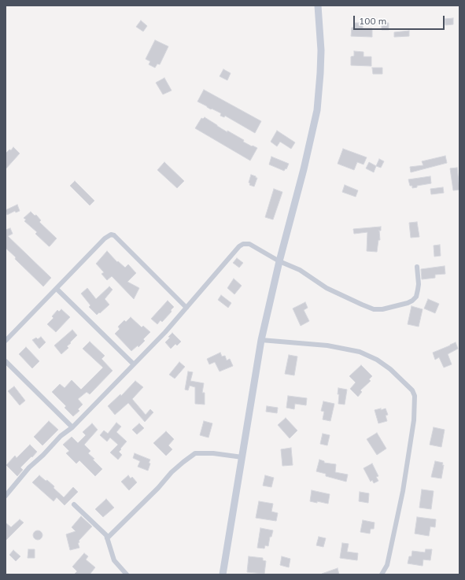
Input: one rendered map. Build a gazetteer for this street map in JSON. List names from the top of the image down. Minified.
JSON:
{"scale_bar":"100 m"}
